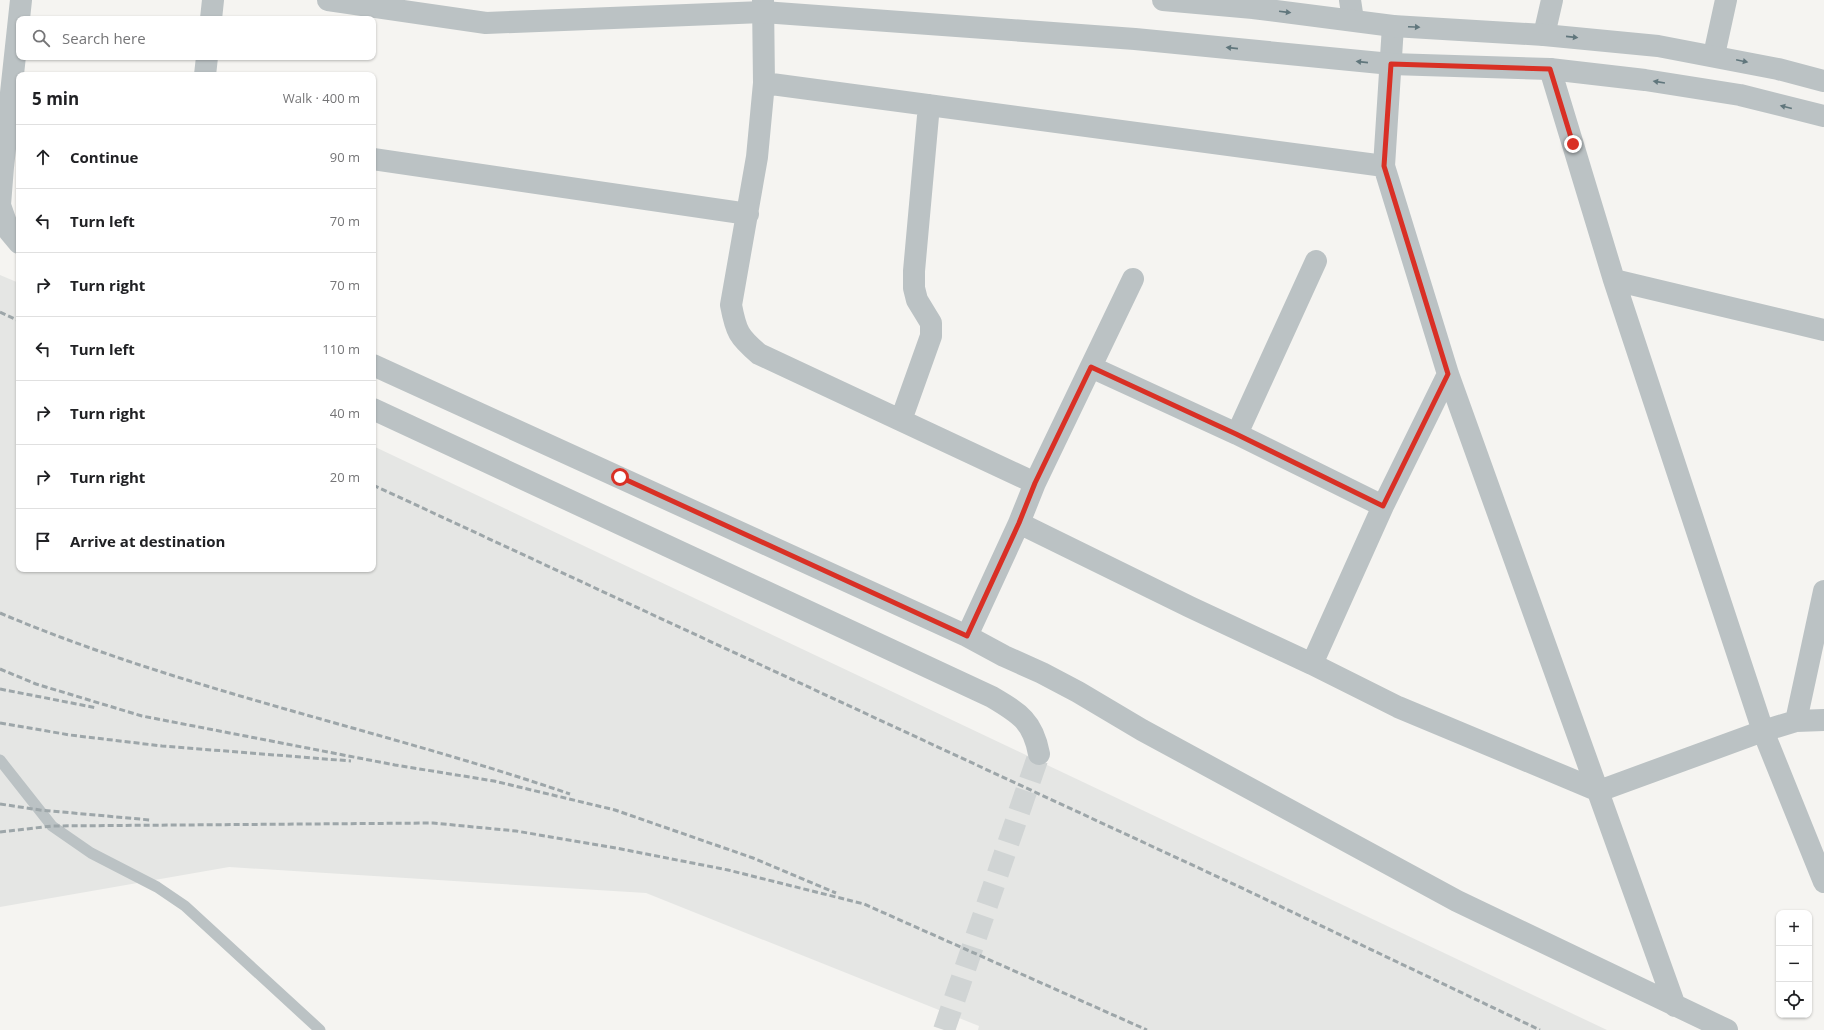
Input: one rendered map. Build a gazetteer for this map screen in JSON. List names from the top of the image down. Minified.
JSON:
{"page":{"search":"Search here","heading":["5 min","Walk · 400 m"],"list":[["Continue","90 m"],["Turn left","70 m"],["Turn right","70 m"],["Turn left","110 m"],["Turn right","40 m"],["Turn right","20 m"],"Arrive at destination"],"map_buttons":["+","−"]}}
